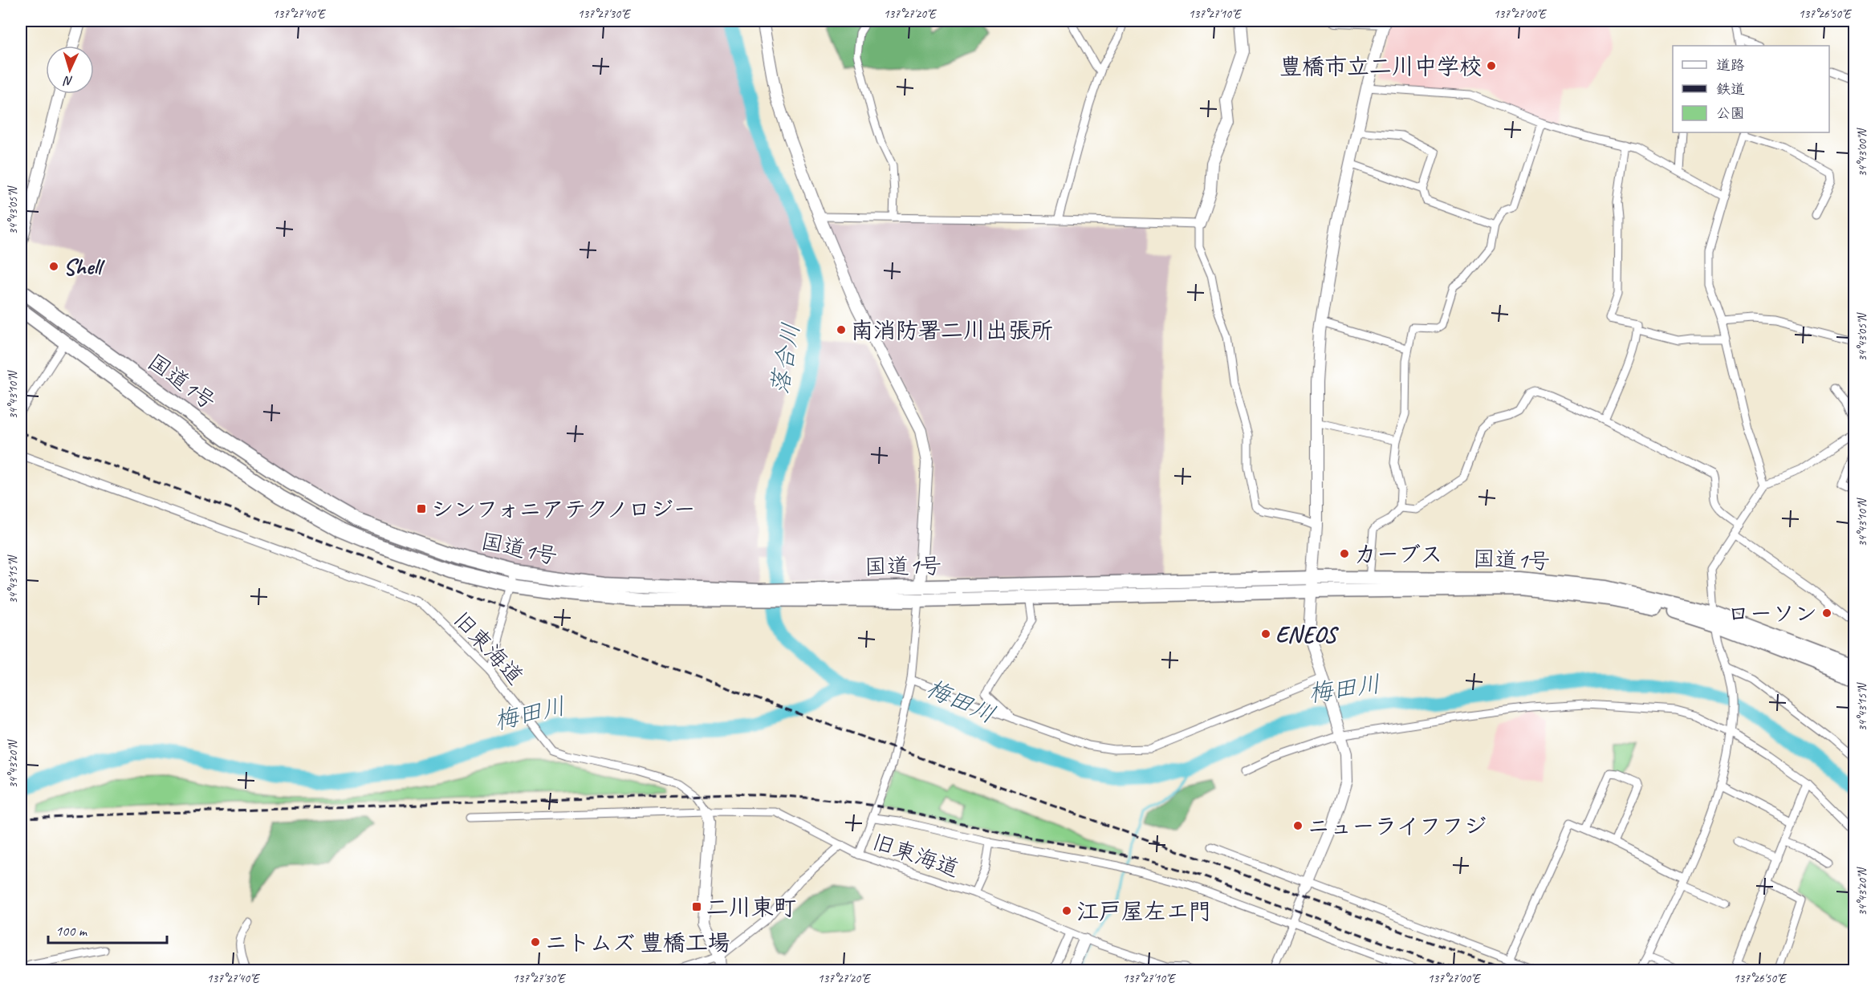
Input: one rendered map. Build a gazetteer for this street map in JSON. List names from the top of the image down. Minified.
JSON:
{"streets":{"highway":["国道1号"],"street":["旧東海道"]},"water":["落合川","梅田川"],"places":{"other":["豊橋市立二川中学校","Shell","南消防署二川出張所","カーブス","ローソン","ENEOS","ニューライフフジ","江戸屋左エ門","ニトムズ 豊橋工場"],"transit":["シンフォニアテクノロジー","二川東町"]},"legend":["道路","鉄道","公園"],"scale_bar":"100 m","north":"bottom","coordinates":["137°27'40\"E","137°27'30\"E","137°27'20\"E","137°27'10\"E","137°27'00\"E","137°26'50\"E","34°43'00\"N","34°43'05\"N","34°43'10\"N","34°43'15\"N","34°43'20\"N"]}
